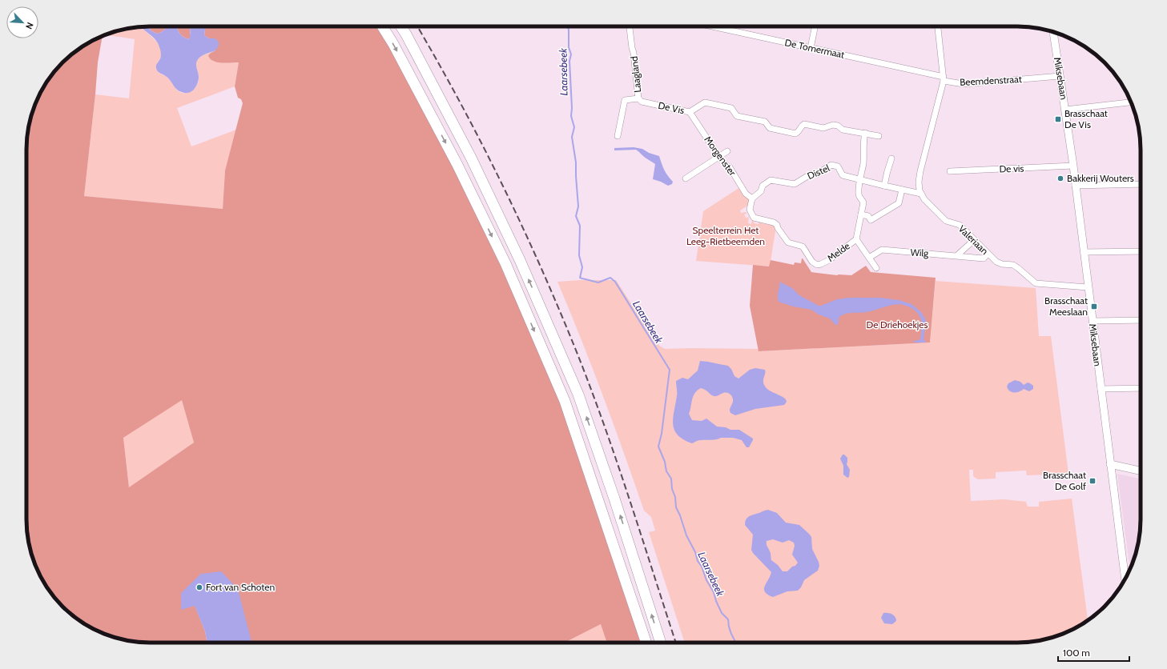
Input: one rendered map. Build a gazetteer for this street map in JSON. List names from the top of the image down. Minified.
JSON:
{"streets":{"street":["De Tomermaat","Laagland","Miksebaan","Beemdenstraat","De Vis","Morgenster","De vis","Distel","Valeriaan","Melde","Wilg"]},"crossings":[["De Tomermaat","Beemdenstraat"],["Laagland","De Vis"],["Miksebaan","Beemdenstraat"],["Miksebaan","De vis"],["Miksebaan","Valeriaan"],["De Vis","Morgenster"],["Morgenster","Distel"],["Distel","Valeriaan"],["Distel","Melde"],["Valeriaan","Wilg"]],"water":["Laarsebeek"],"parks":["Speelterrein Het Leeg-Rietbeemden","De Driehoekjes"],"places":{"transit":["Brasschaat De Vis","Brasschaat Meeslaan","Brasschaat De Golf"],"other":["Bakkerij Wouters","Fort van Schoten"]},"scale_bar":"100 m","north":"bottom right"}
